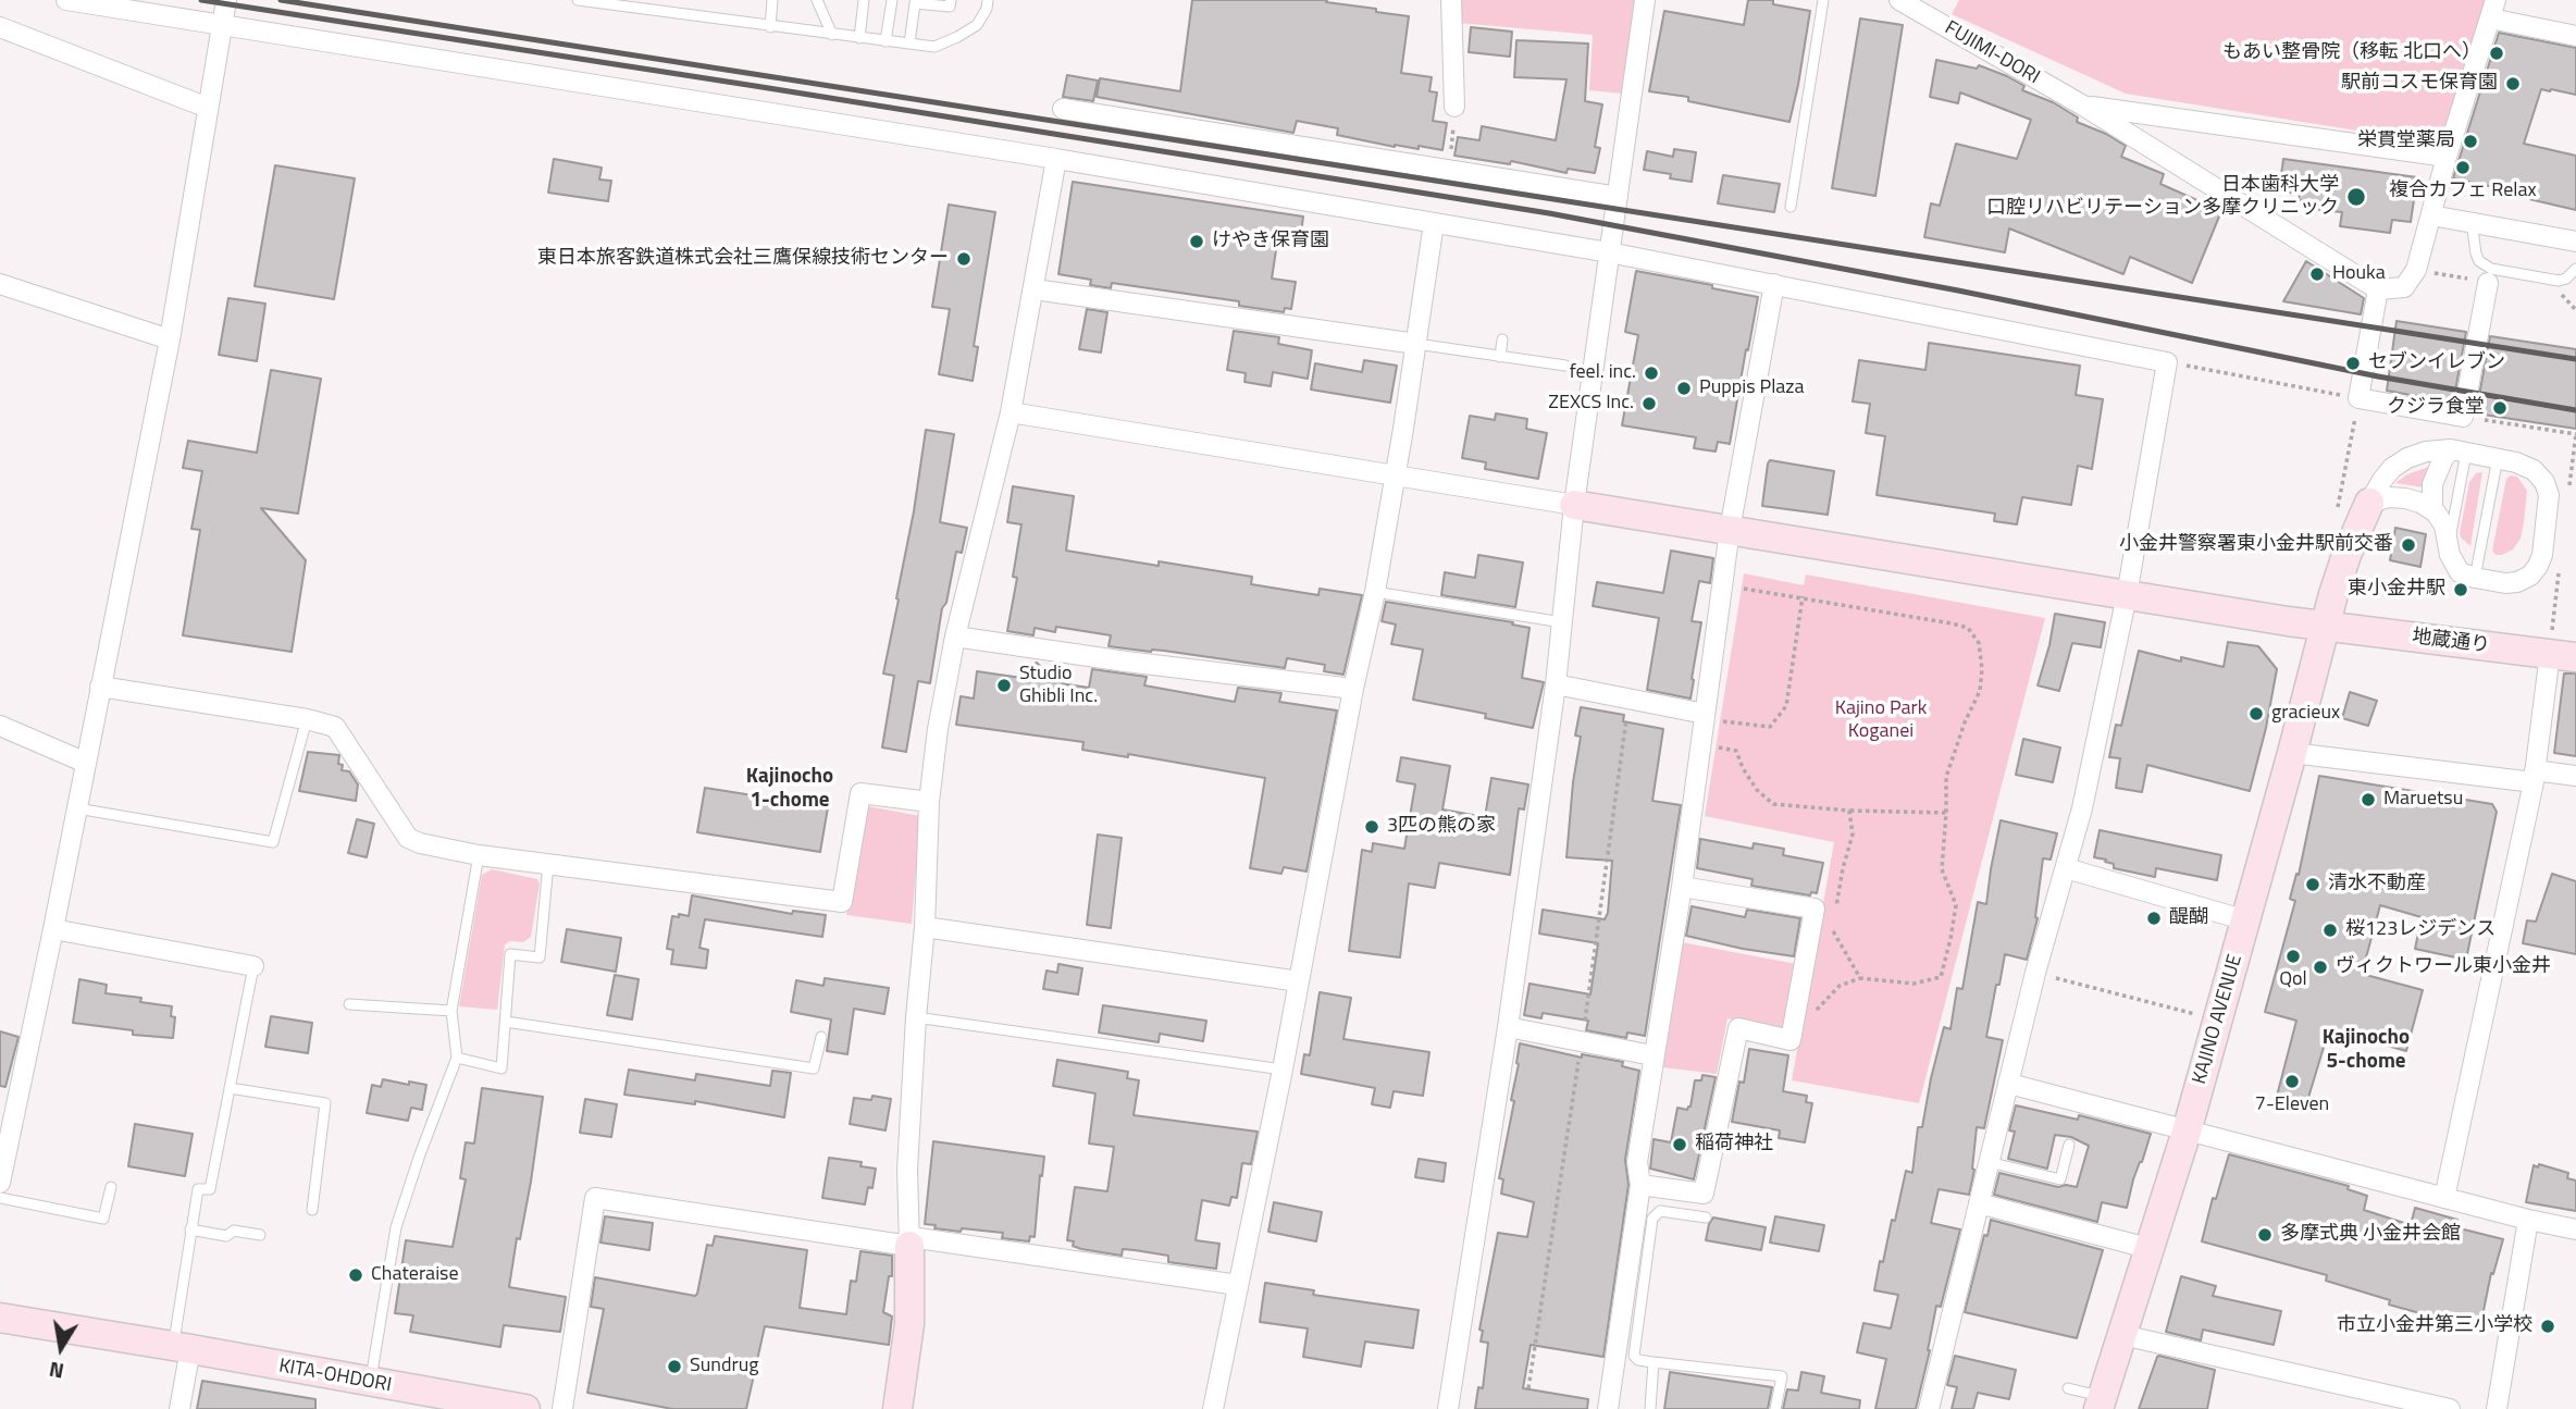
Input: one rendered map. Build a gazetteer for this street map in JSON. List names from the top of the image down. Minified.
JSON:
{"streets":{"street":["FUJIMI-DORI","地蔵通り","KAJINO AVENUE","KITA-OHDORI"]},"crossings":[["地蔵通り","KAJINO AVENUE"]],"districts":["Kajinocho 1-chome","Kajinocho 5-chome"],"parks":["Kajino Park Koganei"],"places":["もあい整骨院（移転 北口へ）","駅前コスモ保育園","栄貫堂薬局","複合カフェ Relax","日本歯科大学 口腔リハビリテーション多摩クリニック","けやき保育園","東日本旅客鉄道株式会社三鷹保線技術センター","Houka","セブンイレブン","feel. inc.","Puppis Plaza","ZEXCS Inc.","クジラ食堂","小金井警察署東小金井駅前交番","東小金井駅","Studio Ghibli Inc.","gracieux","Maruetsu","3匹の熊の家","清水不動産","醍醐","桜123レジデンス","Qol","ヴィクトワール東小金井","7-Eleven","稲荷神社","多摩式典 小金井会館","Chateraise","市立小金井第三小学校","Sundrug"],"north":"bottom"}
